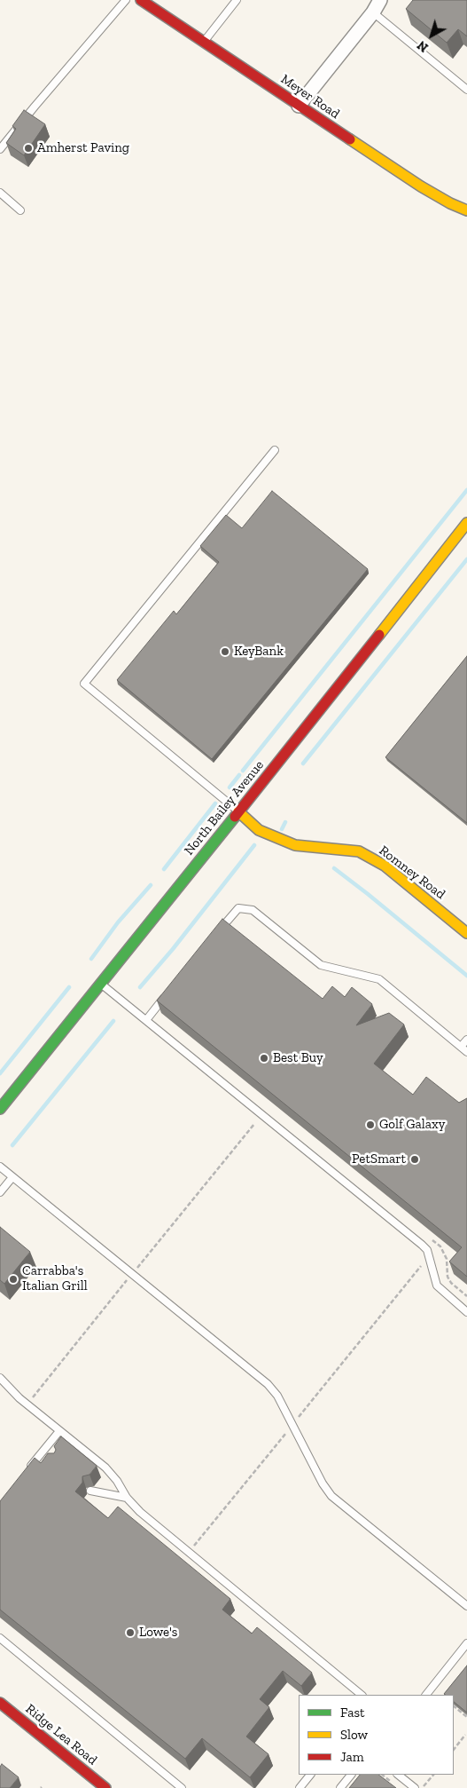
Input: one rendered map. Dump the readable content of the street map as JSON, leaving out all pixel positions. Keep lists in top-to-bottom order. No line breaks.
{"streets":{"street":["Meyer Road","North Bailey Avenue","Romney Road","Ridge Lea Road"]},"crossings":[["North Bailey Avenue","Romney Road"]],"places":["Amherst Paving","KeyBank","Best Buy","Golf Galaxy","PetSmart","Carrabba's Italian Grill","Lowe's"],"legend":["Fast","Slow","Jam"],"north":"bottom left"}
